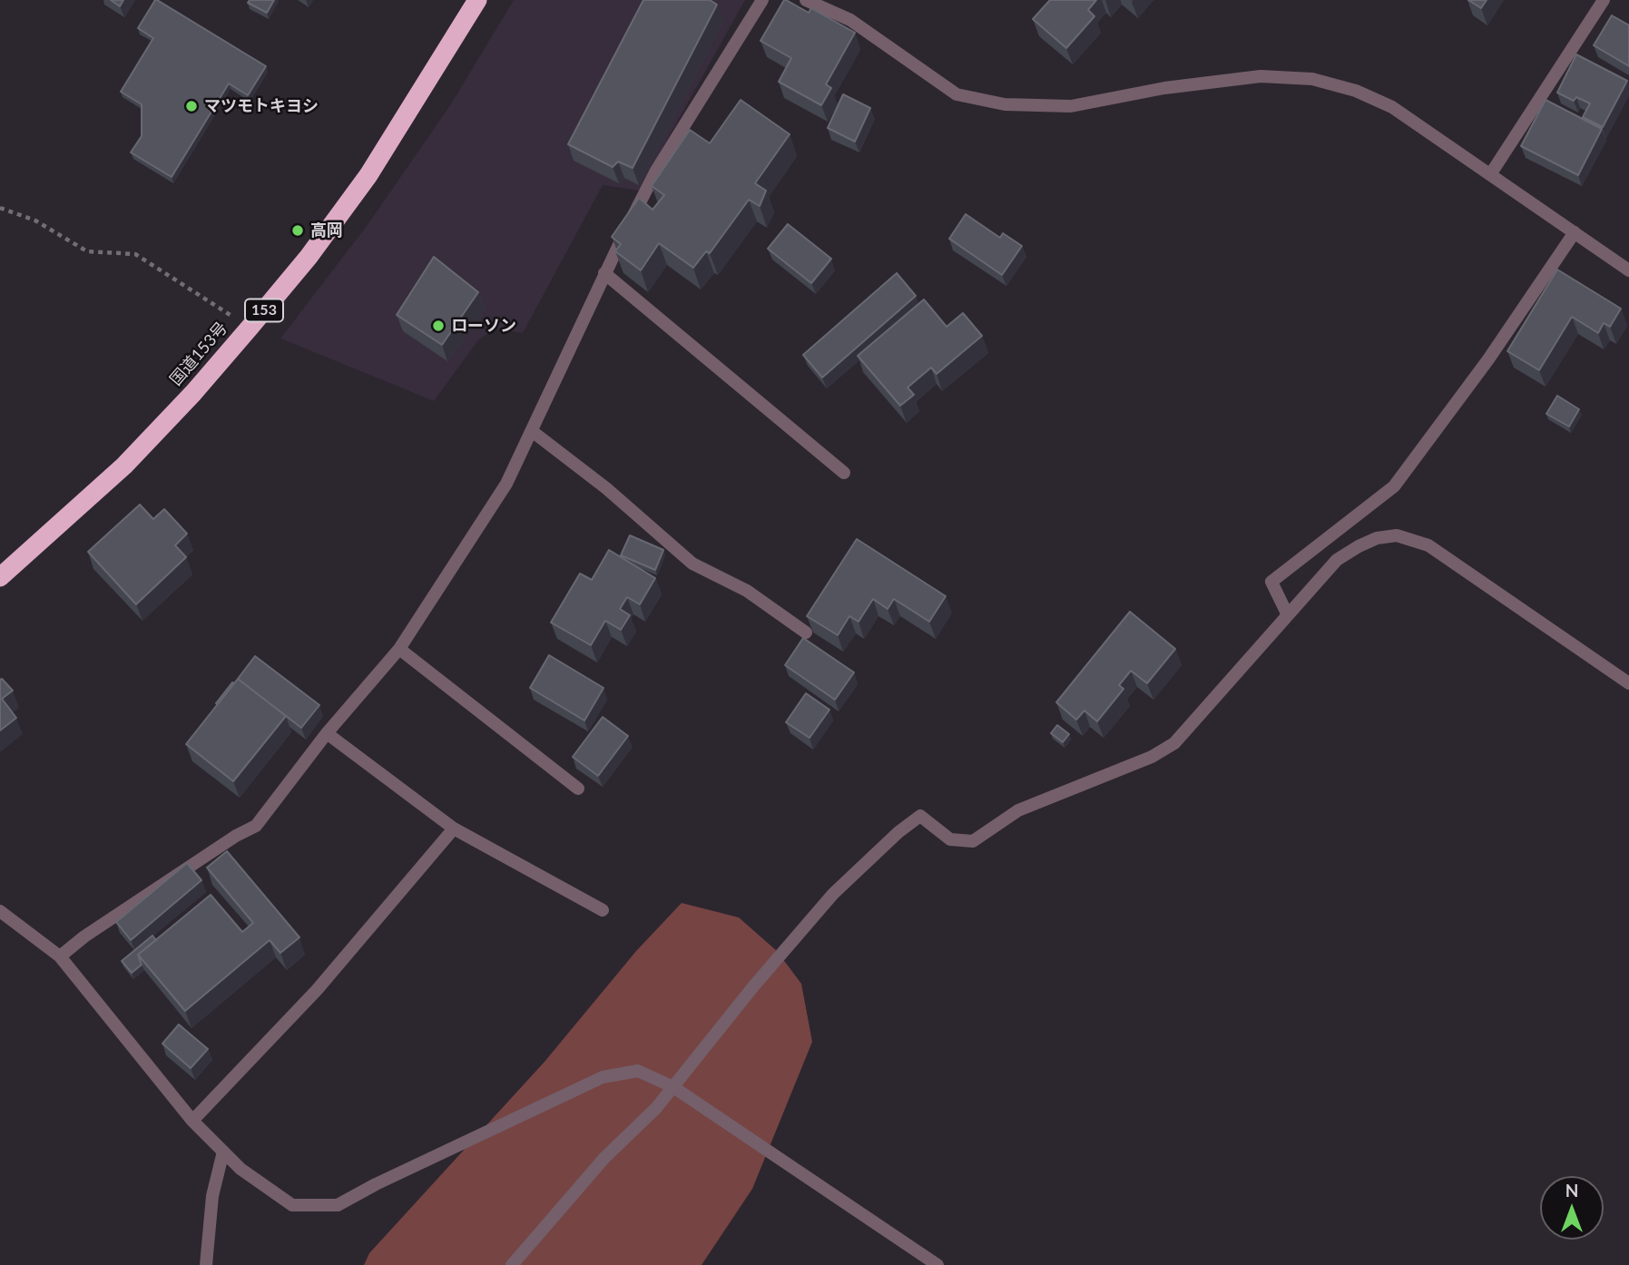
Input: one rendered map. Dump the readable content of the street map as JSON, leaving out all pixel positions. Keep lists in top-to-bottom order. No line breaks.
{"streets":{"highway":["153","国道153号"]},"places":["マツモトキヨシ","高岡","ローソン"],"north":"top"}
